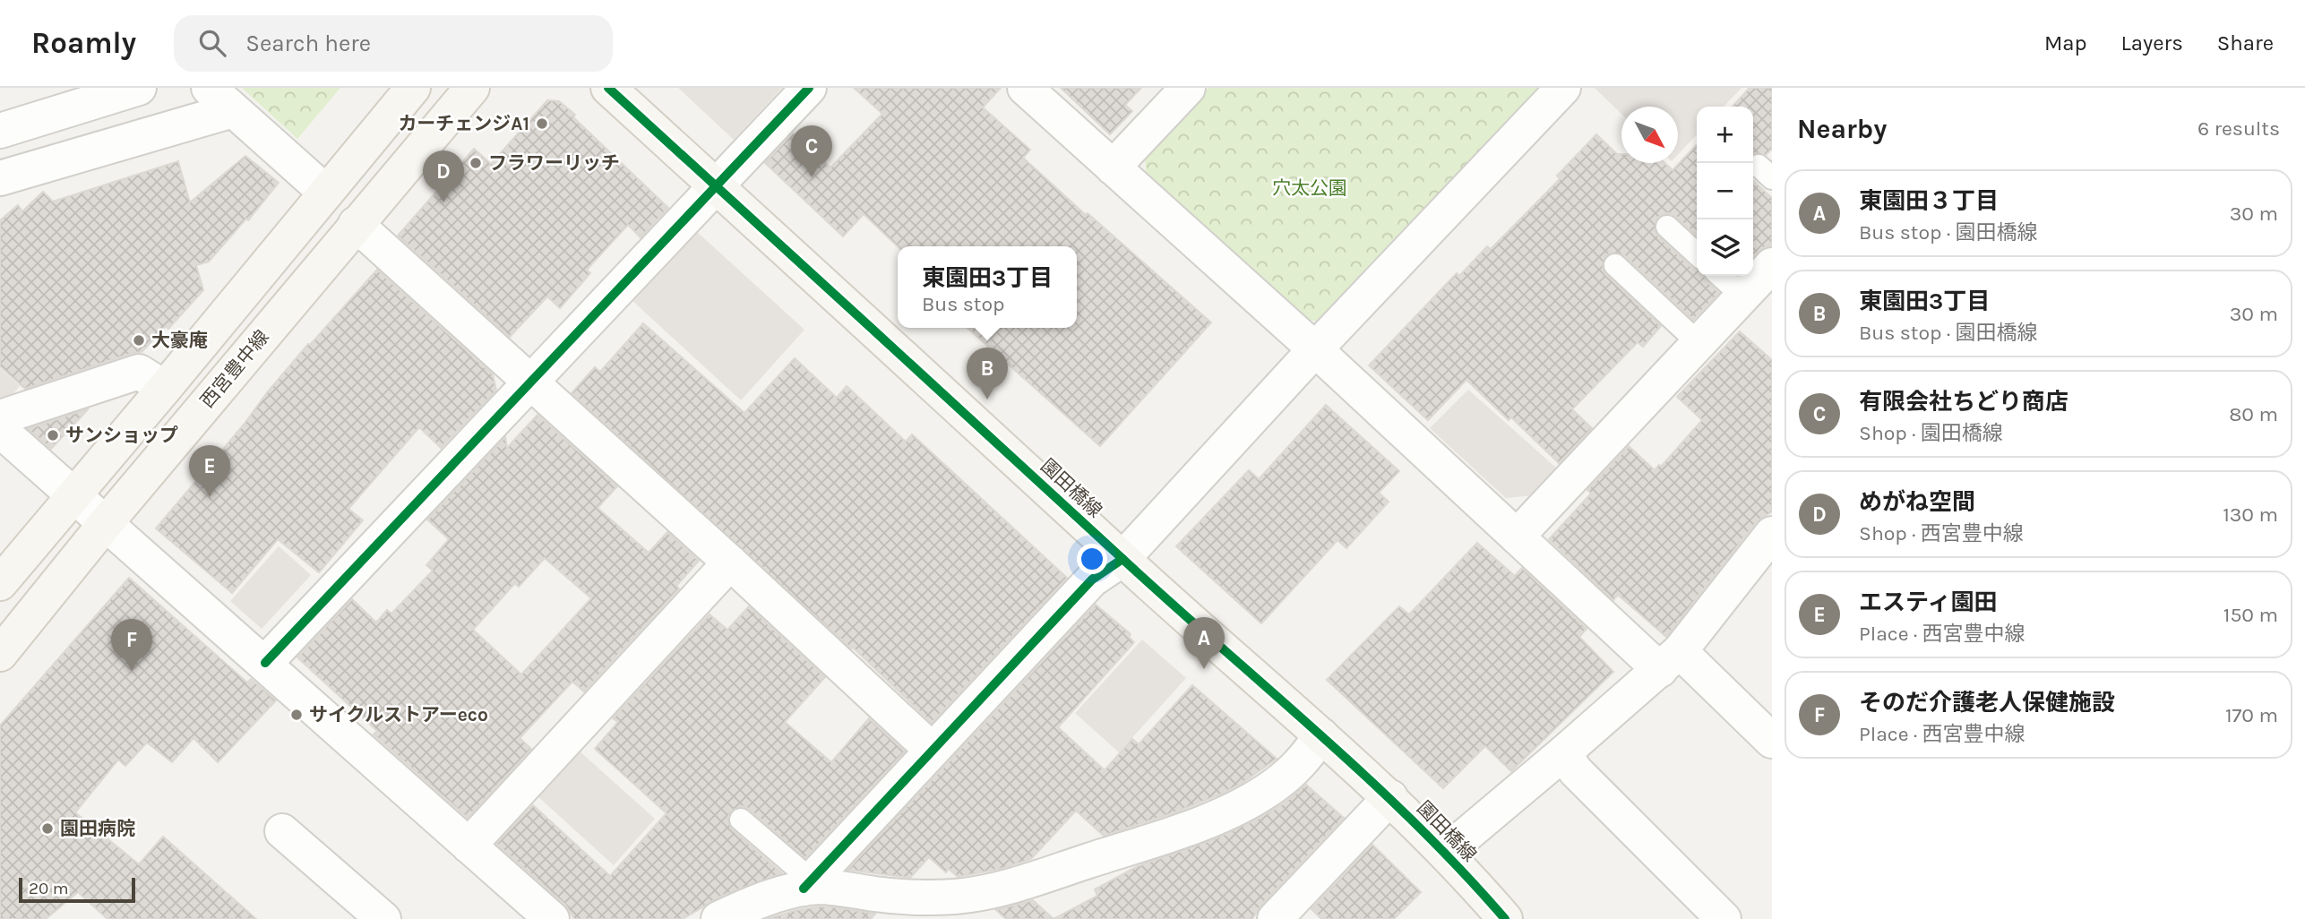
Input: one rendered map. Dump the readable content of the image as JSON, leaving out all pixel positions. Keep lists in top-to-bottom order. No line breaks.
{"streets":{"main road":["西宮豊中線","園田橋線"]},"parks":["穴太公園"],"places":["カーチェンジA1","フラワーリッチ","大豪庵","サンショップ","サイクルストアーeco","園田病院"],"scale_bar":"20 m","north":"bottom right","page":{"header":"Roamly","search":"Search here","nav":["Map","Layers","Share"],"heading":["Nearby","6 results"],"map_buttons":["+","−"],"pins":["C","D","B","E","A","F"],"list":[{"mark":"A","name":"東園田３丁目","note":"Bus stop · 園田橋線","value":"30 m"},{"mark":"B","name":"東園田3丁目","note":"Bus stop · 園田橋線","value":"30 m"},{"mark":"C","name":"有限会社ちどり商店","note":"Shop · 園田橋線","value":"80 m"},{"mark":"D","name":"めがね空間","note":"Shop · 西宮豊中線","value":"130 m"},{"mark":"E","name":"エスティ園田","note":"Place · 西宮豊中線","value":"150 m"},{"mark":"F","name":"そのだ介護老人保健施設","note":"Place · 西宮豊中線","value":"170 m"}],"popup":["東園田3丁目","Bus stop"],"scale":"20 m"}}
